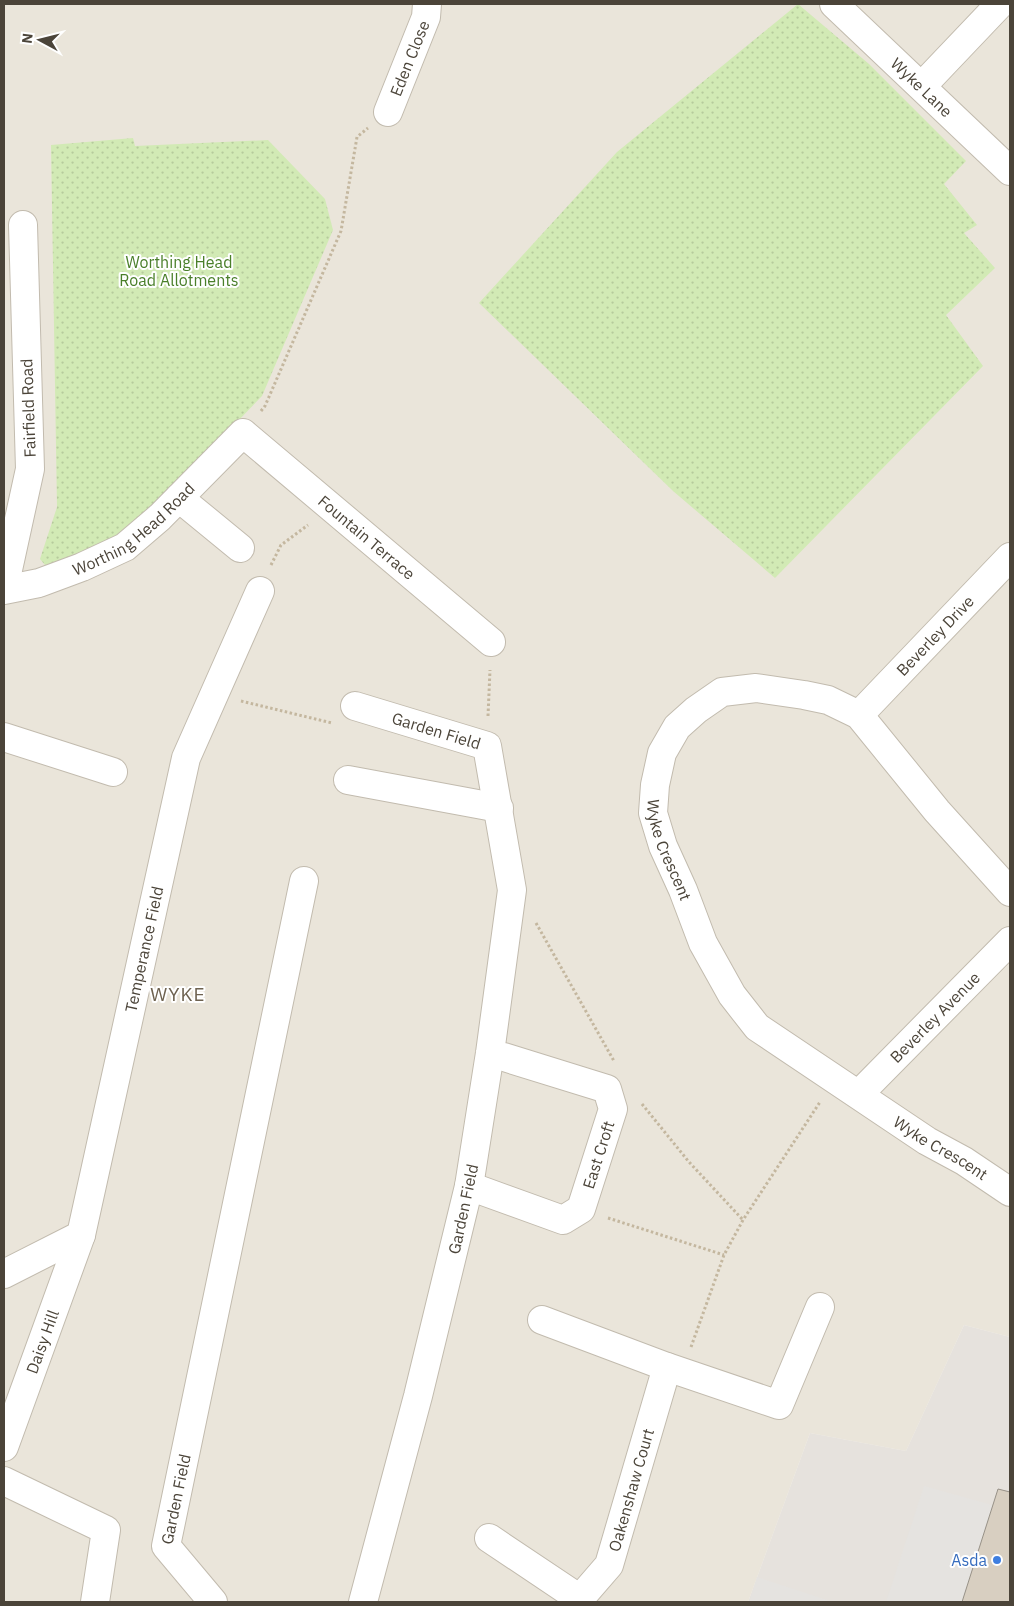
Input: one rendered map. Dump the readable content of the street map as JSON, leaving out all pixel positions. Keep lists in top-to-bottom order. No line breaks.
{"streets":{"street":["Eden Close","Wyke Lane","Fairfield Road","Worthing Head Road","Fountain Terrace","Beverley Drive","Garden Field","Wyke Crescent","Temperance Field","Beverley Avenue","East Croft","Daisy Hill","Oakenshaw Court"]},"crossings":[["Fairfield Road","Worthing Head Road"],["Worthing Head Road","Fountain Terrace"],["Beverley Drive","Wyke Crescent"],["Garden Field","East Croft"],["Wyke Crescent","Beverley Avenue"],["Temperance Field","Daisy Hill"]],"districts":["WYKE"],"parks":["Worthing Head Road Allotments"],"places":["Asda"],"north":"left"}
